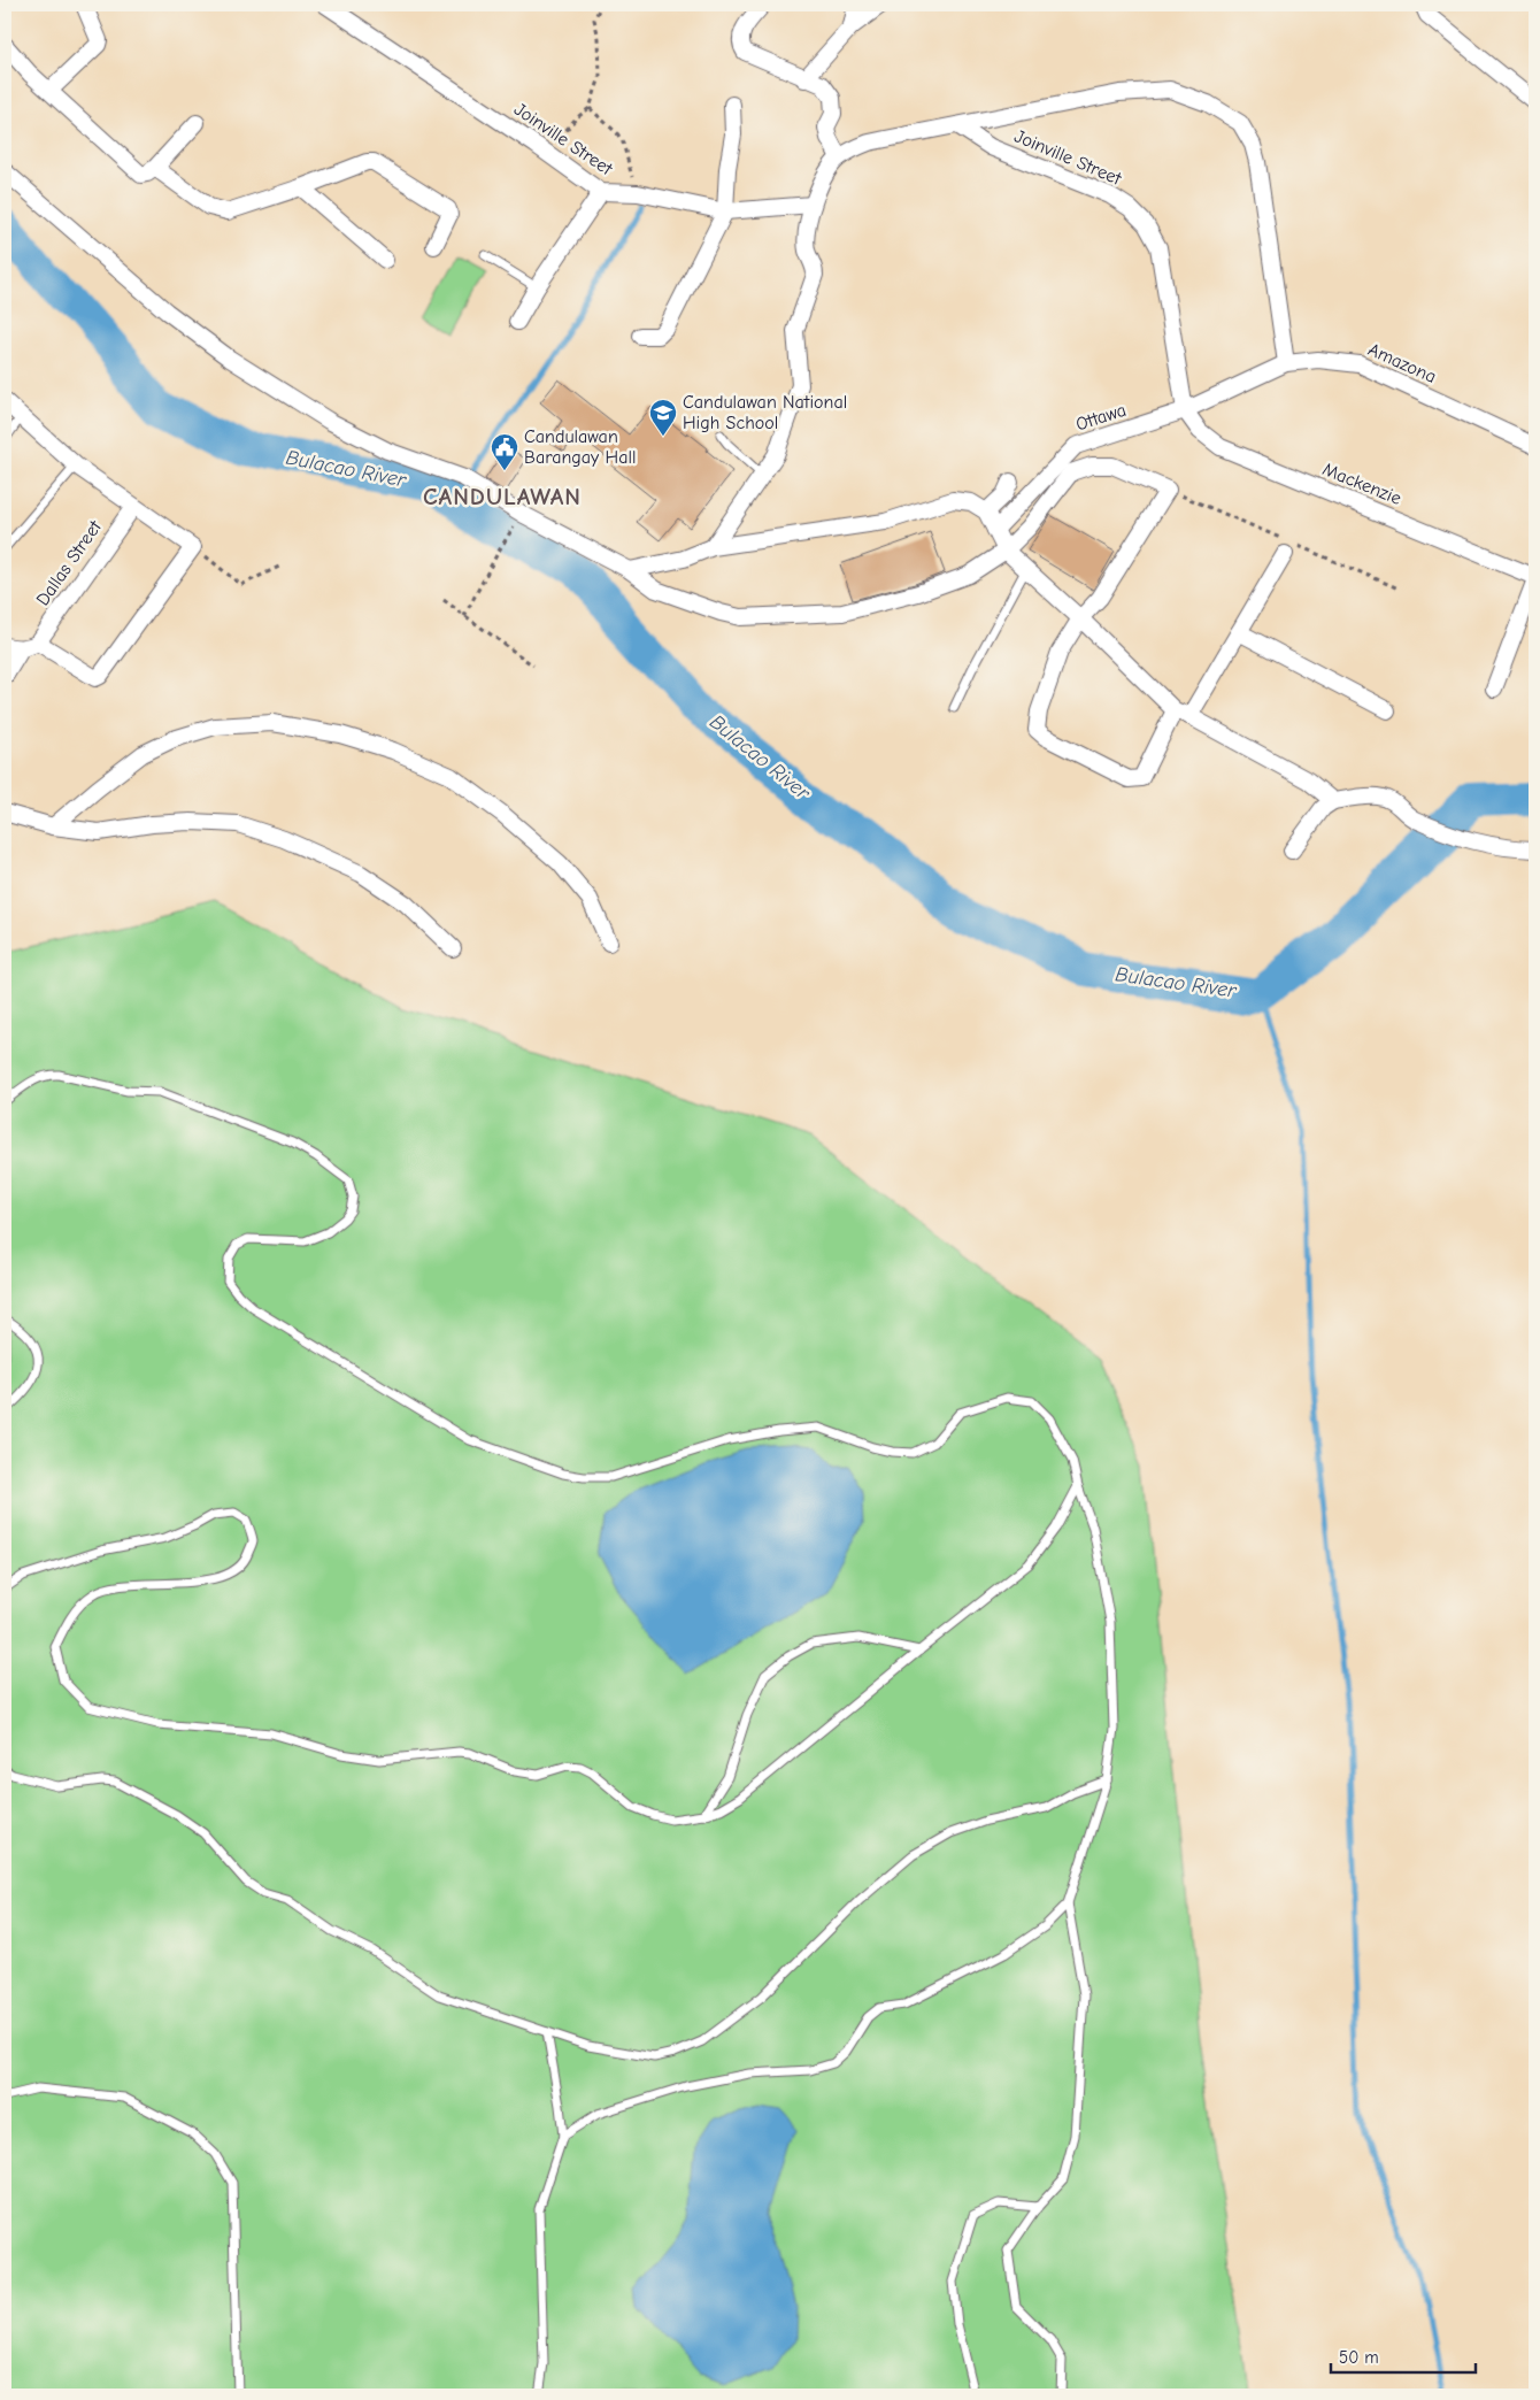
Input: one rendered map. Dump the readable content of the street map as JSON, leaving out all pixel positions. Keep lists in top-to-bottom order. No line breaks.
{"streets":{"street":["Joinville Street","Amazona","Ottawa","Mackenzie","Dallas Street"]},"crossings":[["Joinville Street","Amazona"],["Joinville Street","Ottawa"],["Joinville Street","Mackenzie"],["Amazona","Ottawa"],["Amazona","Mackenzie"],["Ottawa","Mackenzie"]],"districts":["CANDULAWAN"],"water":["Bulacao River"],"places":{"school or university":["Candulawan National High School"],"public building":["Candulawan Barangay Hall"]},"scale_bar":"50 m"}
